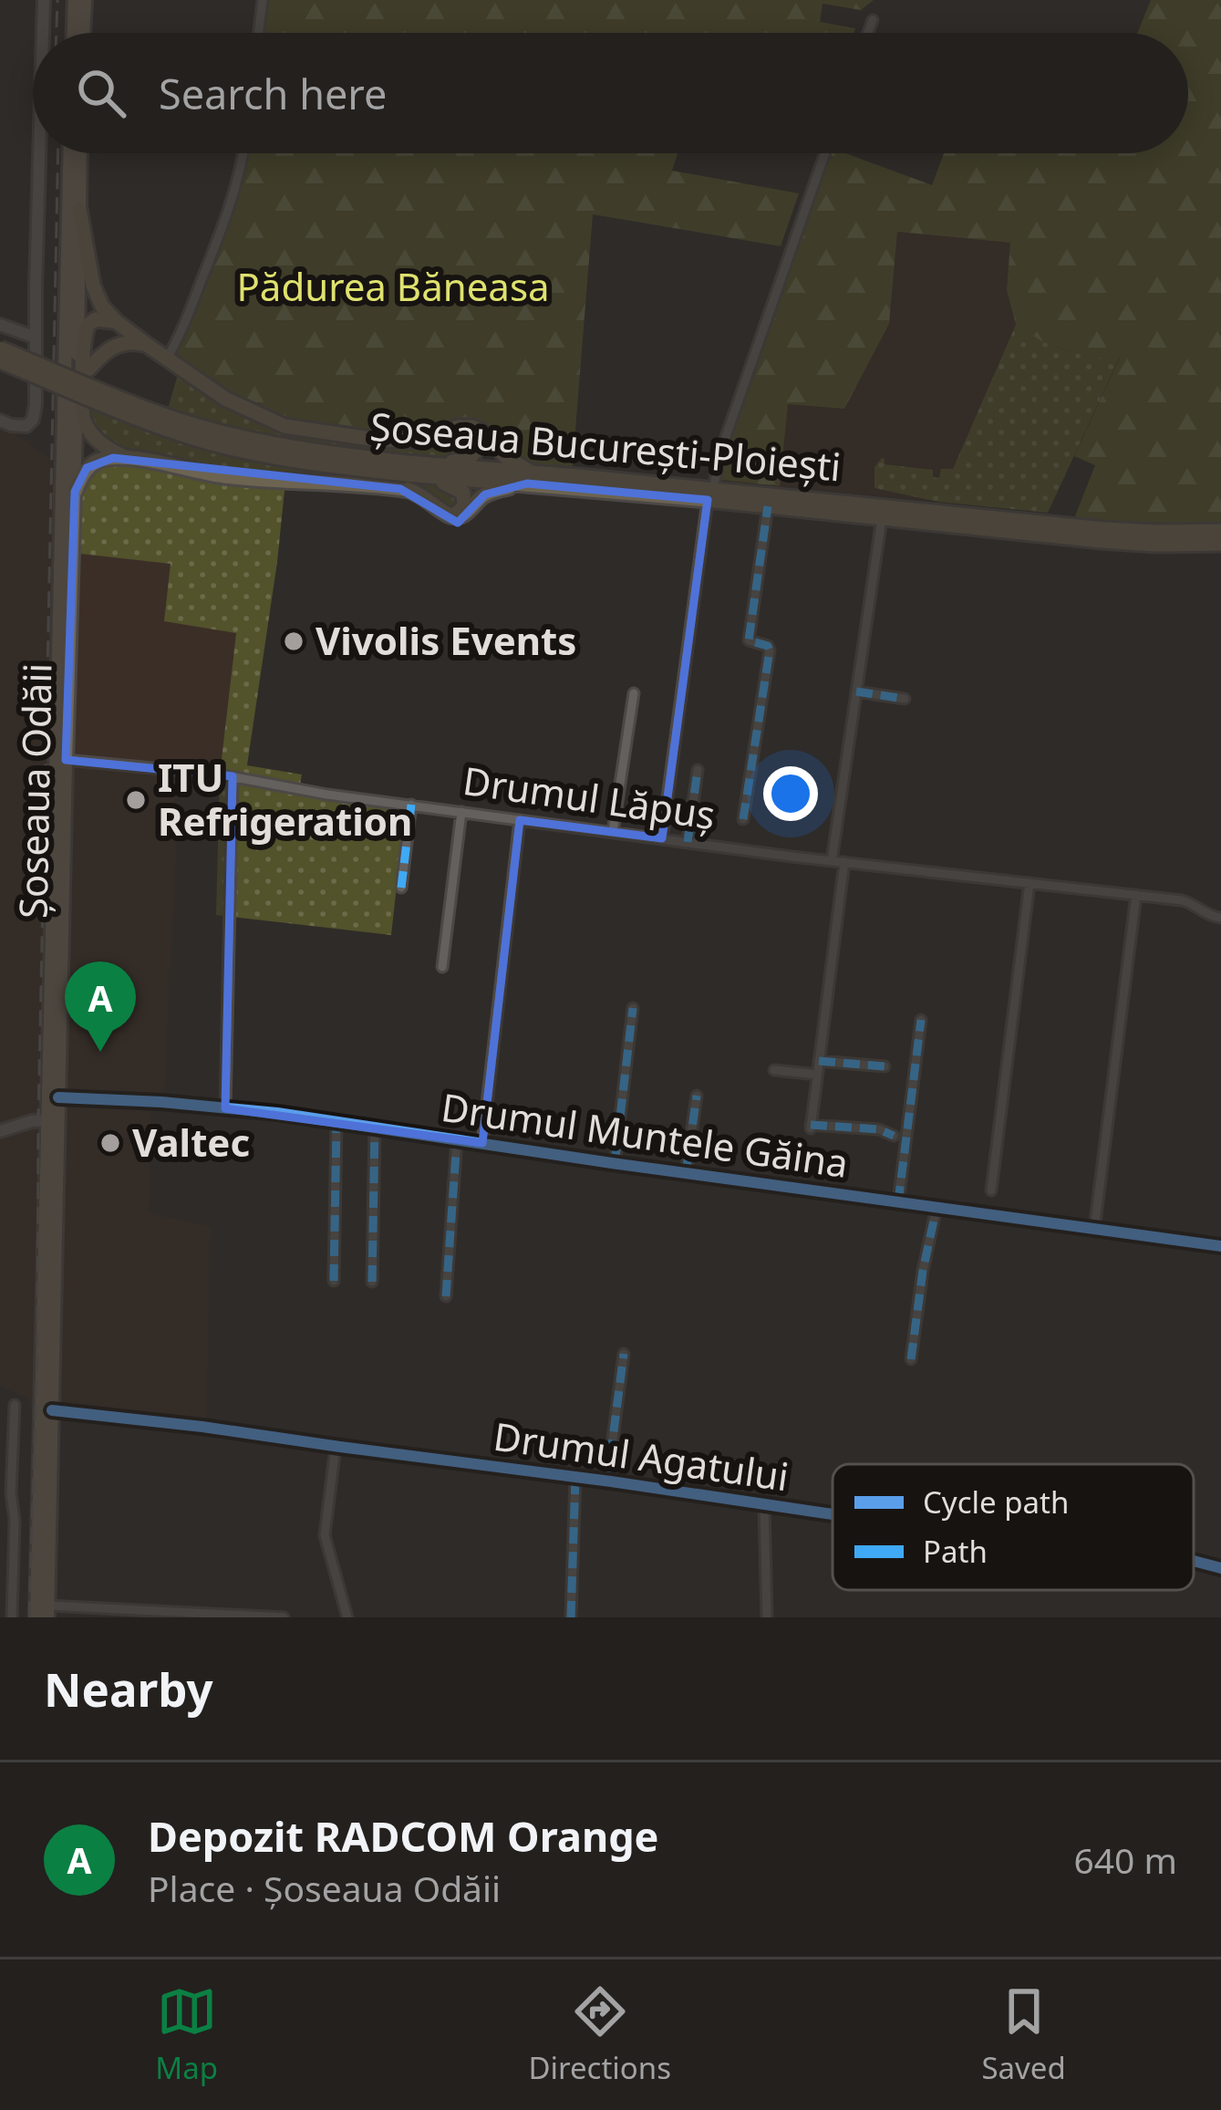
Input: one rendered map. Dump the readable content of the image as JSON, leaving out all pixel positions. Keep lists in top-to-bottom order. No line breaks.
{"streets":{"highway":["Șoseaua București-Ploiești"],"main road":["Șoseaua Odăii"],"street":["Drumul Lăpuș","Drumul Muntele Găina","Drumul Agatului"]},"crossings":[["Șoseaua București-Ploiești","Drumul Lăpuș"],["Șoseaua Odăii","Drumul Lăpuș"],["Șoseaua Odăii","Drumul Muntele Găina"],["Șoseaua Odăii","Drumul Agatului"]],"parks":["Pădurea Băneasa"],"places":["Vivolis Events","ITU Refrigeration","Valtec"],"legend":["Cycle path","Path"],"page":{"search":"Search here","pins":"A","heading":"Nearby","list":[{"mark":"A","name":"Depozit RADCOM Orange","note":"Place · Șoseaua Odăii","value":"640 m"}],"nav":["Map","Directions","Saved"]}}
